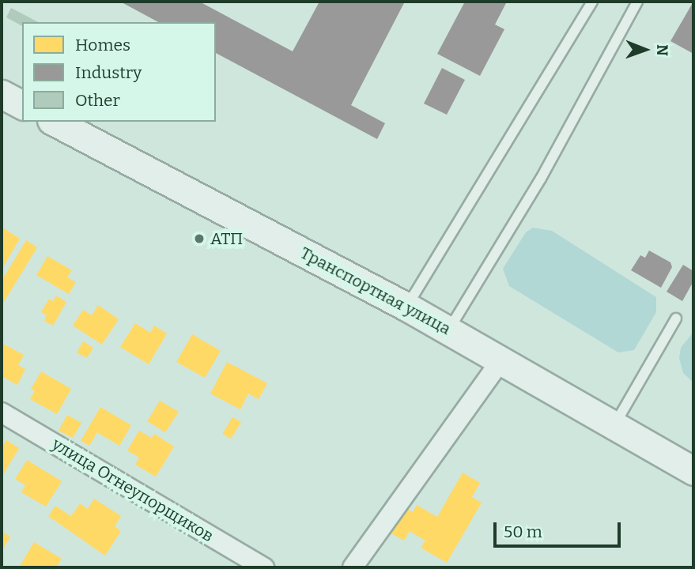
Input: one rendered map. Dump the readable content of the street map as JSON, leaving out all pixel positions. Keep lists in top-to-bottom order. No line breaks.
{"streets":{"main road":["Транспортная улица"],"street":["улица Огнеупорщиков"]},"places":["АТП"],"legend":["Homes","Industry","Other"],"scale_bar":"50 m","north":"right"}
